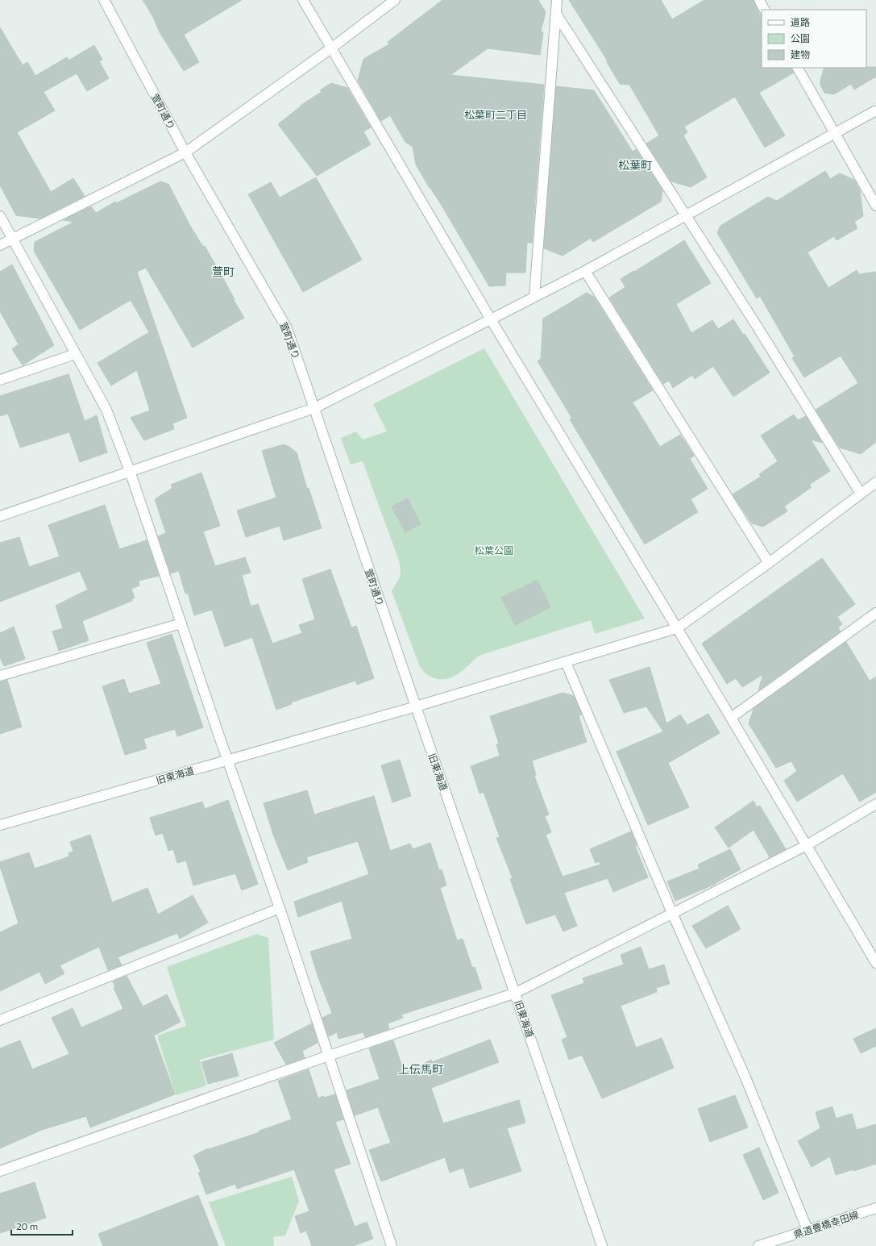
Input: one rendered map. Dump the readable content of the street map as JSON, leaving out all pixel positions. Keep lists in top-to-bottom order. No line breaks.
{"streets":{"street":["萱町通り","旧東海道","県道豊橋幸田線"]},"crossings":[["萱町通り","旧東海道"]],"districts":["松葉町二丁目","松葉町","萱町","上伝馬町"],"parks":["松葉公園"],"legend":["道路","公園","建物"],"scale_bar":"20 m"}
